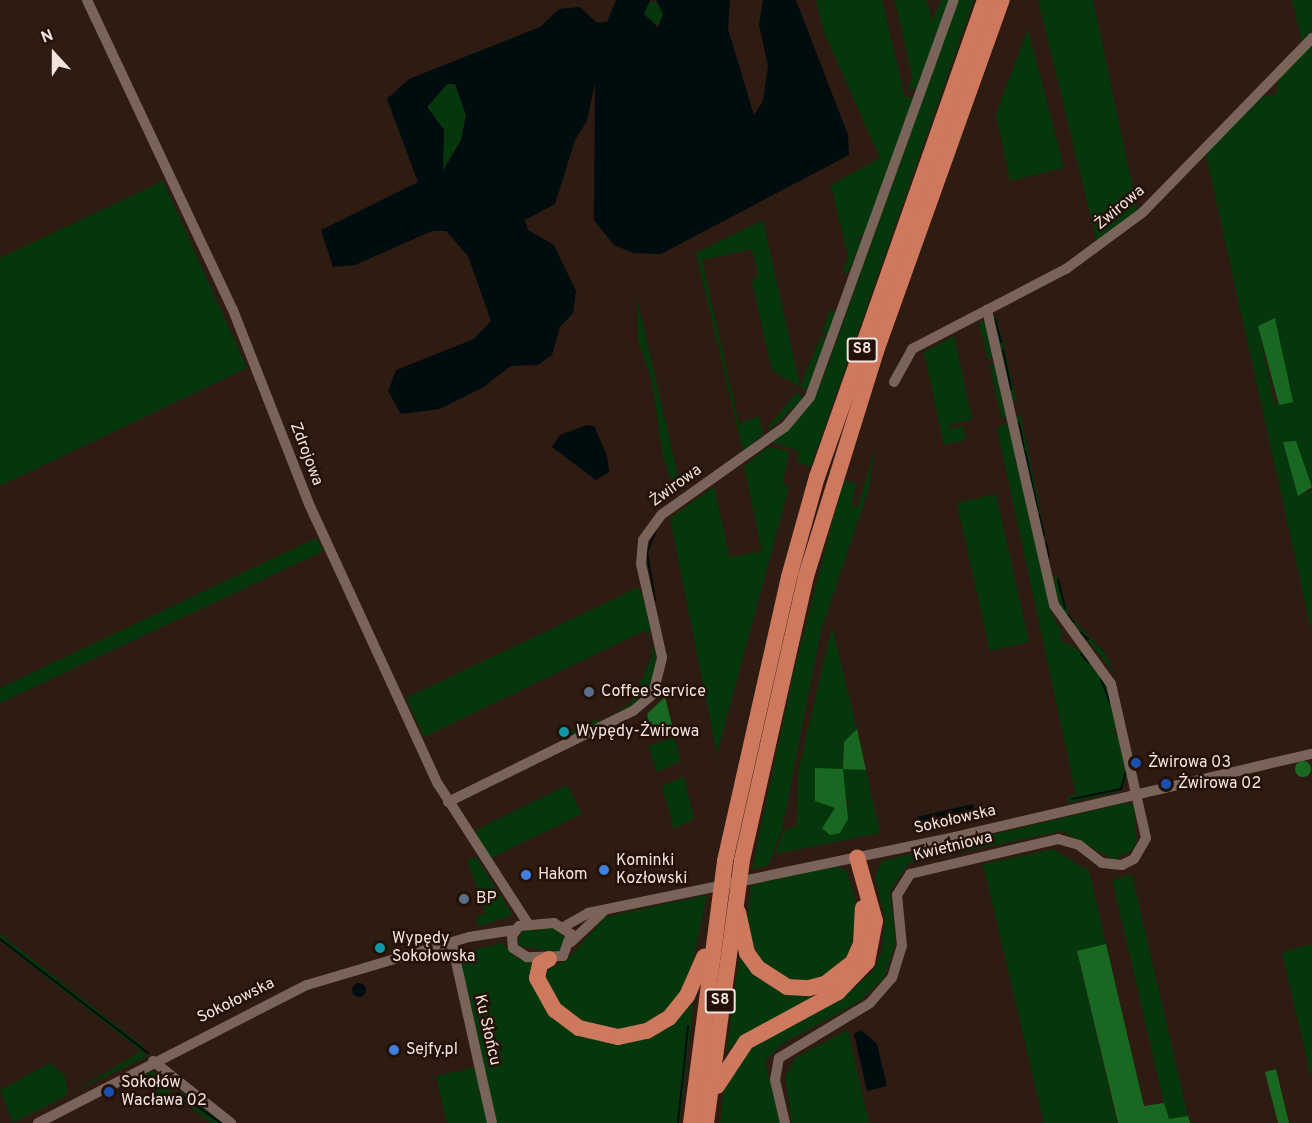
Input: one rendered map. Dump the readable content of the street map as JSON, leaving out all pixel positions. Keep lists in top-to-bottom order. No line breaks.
{"streets":{"highway":["S8"],"street":["Żwirowa","Zdrojowa","Sokołowska","Kwietniowa","Ku Słońcu"]},"crossings":[["Żwirowa","Zdrojowa"],["Żwirowa","Kwietniowa"],["Zdrojowa","Sokołowska"],["Sokołowska","Kwietniowa"],["Sokołowska","Ku Słońcu"]],"places":["Coffee Service","Wypędy-Żwirowa","Żwirowa 03","Żwirowa 02","Kominki Kozłowski","Hakom","BP","Wypędy Sokołowska","Sejfy.pl","Sokołów Wacława 02"],"north":"top"}
